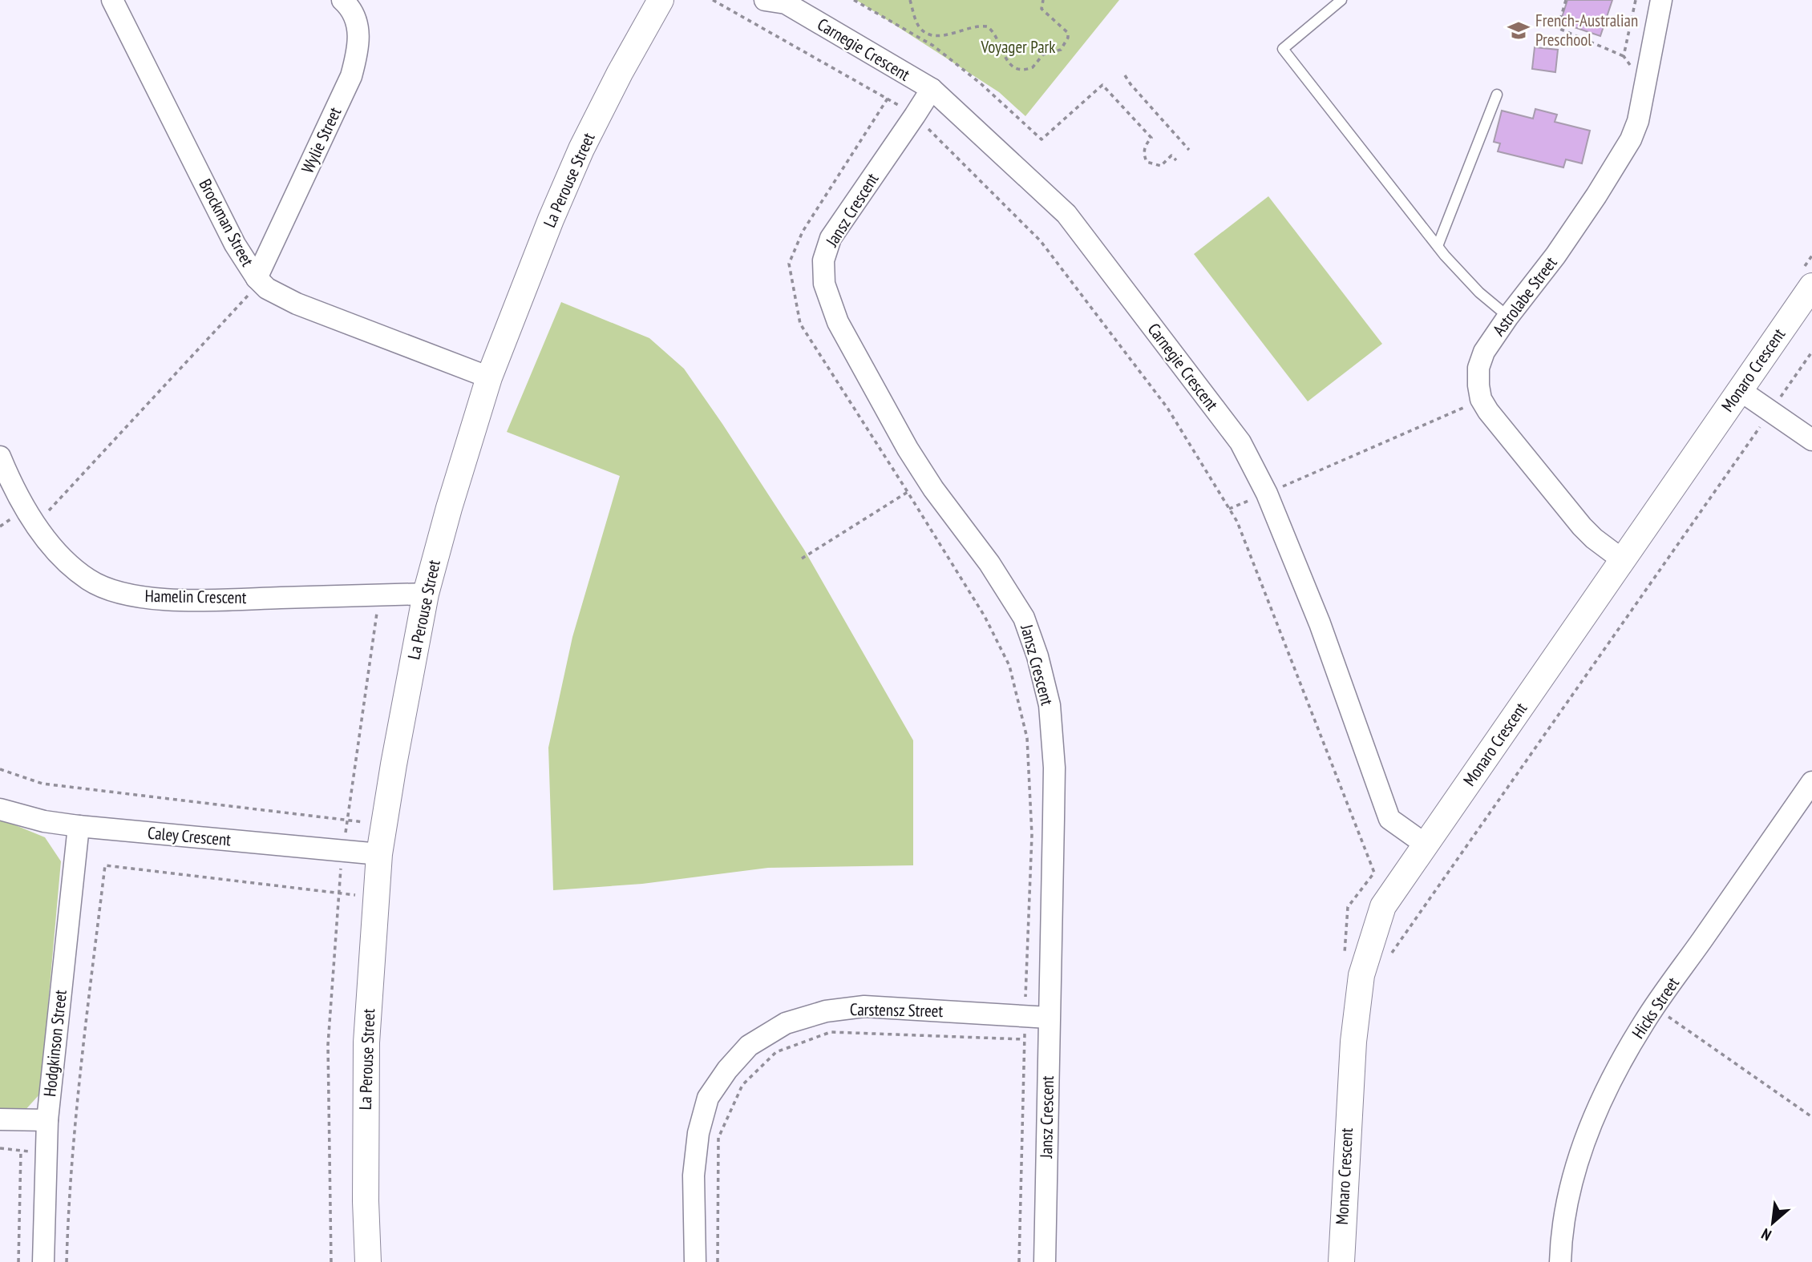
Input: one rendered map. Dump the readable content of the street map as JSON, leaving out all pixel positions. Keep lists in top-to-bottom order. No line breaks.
{"streets":{"street":["Carnegie Crescent","Wylie Street","La Perouse Street","Jansz Crescent","Brockman Street","Astrolabe Street","Monaro Crescent","Hamelin Crescent","Caley Crescent","Hicks Street","Carstensz Street","Hodgkinson Street"]},"crossings":[["Carnegie Crescent","Jansz Crescent"],["Carnegie Crescent","Monaro Crescent"],["Wylie Street","Brockman Street"],["La Perouse Street","Brockman Street"],["La Perouse Street","Hamelin Crescent"],["La Perouse Street","Caley Crescent"],["Jansz Crescent","Carstensz Street"],["Astrolabe Street","Monaro Crescent"],["Caley Crescent","Hodgkinson Street"]],"parks":["Voyager Park"],"places":{"school or university":["French-Australian Preschool"]},"north":"bottom left"}
